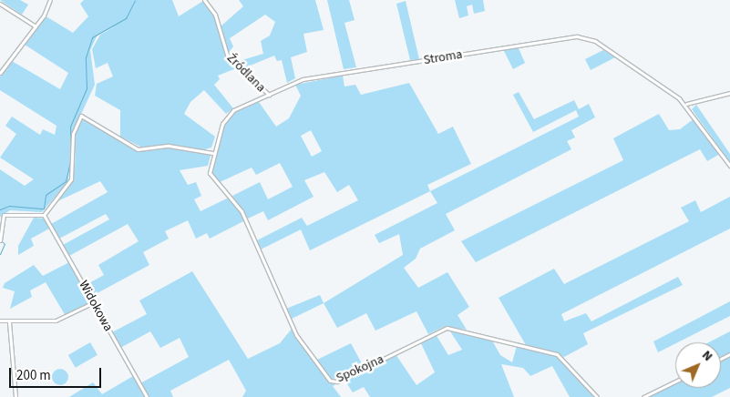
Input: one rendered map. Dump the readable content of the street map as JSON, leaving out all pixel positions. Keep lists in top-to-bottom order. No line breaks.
{"streets":{"street":["Stroma","Źródlana","Widokowa","Spokojna"]},"crossings":[["Stroma","Źródlana"],["Stroma","Spokojna"]],"scale_bar":"200 m","north":"top right"}
